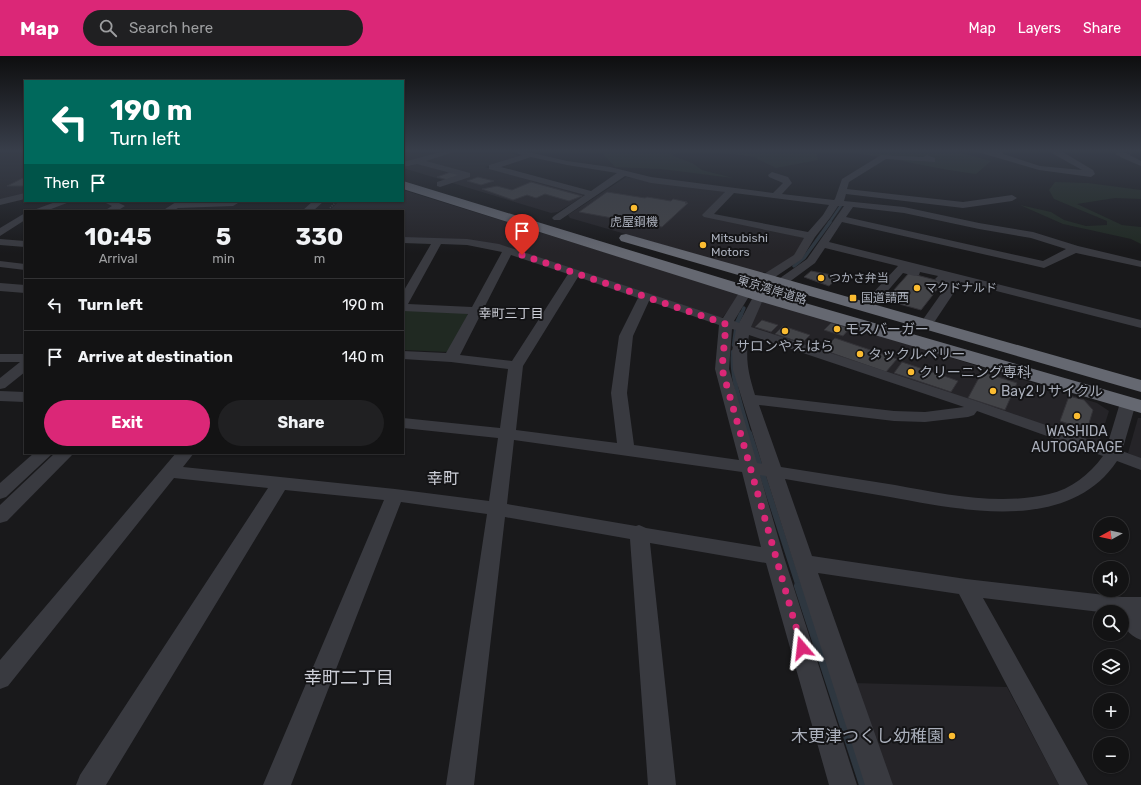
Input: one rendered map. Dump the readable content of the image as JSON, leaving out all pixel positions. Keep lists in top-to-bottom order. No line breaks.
{"streets":{"highway":["東京湾岸道路"]},"districts":["幸町三丁目","幸町","幸町二丁目"],"places":{"other":["虎屋鋼機","Mitsubishi Motors","つかさ弁当","マクドナルド","モスバーガー","サロンやえはら","タックルベリー","クリーニング専科","Bay2リサイクル","WASHIDA AUTOGARAGE","木更津つくし幼稚園"],"transit":["国道請西"]},"north":"left","page":{"header":"Map","search":"Search here","nav":["Map","Layers","Share"],"turn":["190 m","Turn left"],"then":"Then","eta":["10:45","Arrival","5","min","330","m"],"list":[{"name":"Turn left","value":"190 m"},{"name":"Arrive at destination","value":"140 m"}],"buttons":["Exit","Share"],"map_buttons":["+","−"]}}
